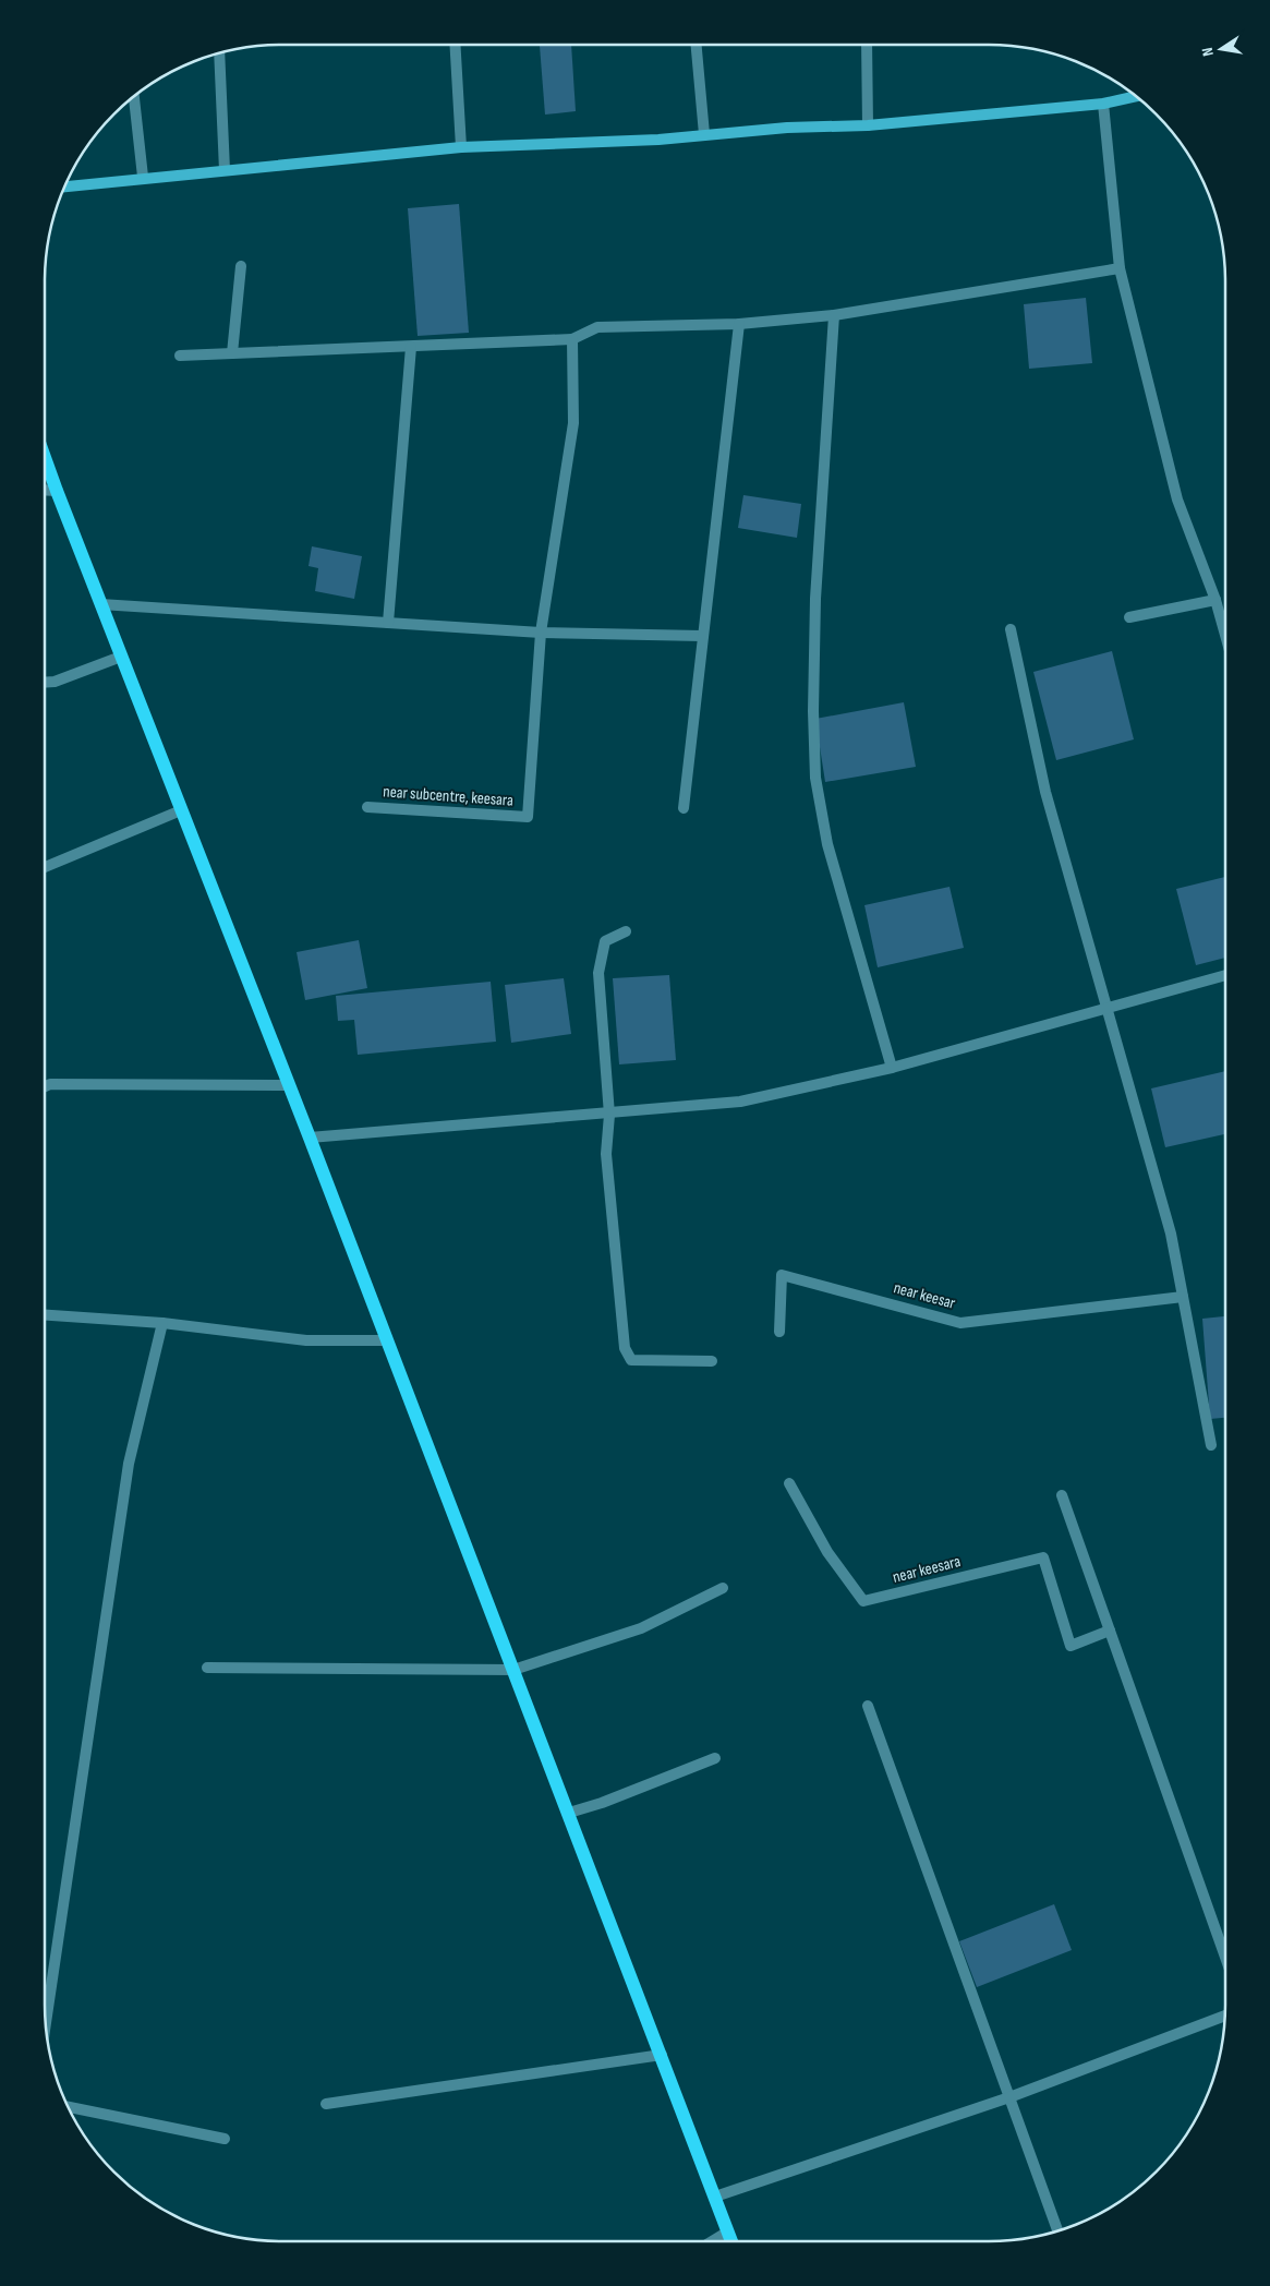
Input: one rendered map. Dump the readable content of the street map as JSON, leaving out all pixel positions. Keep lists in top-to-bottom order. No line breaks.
{"streets":{"street":["near subcentre, keesara","near keesar","near keesara"]},"north":"left"}
